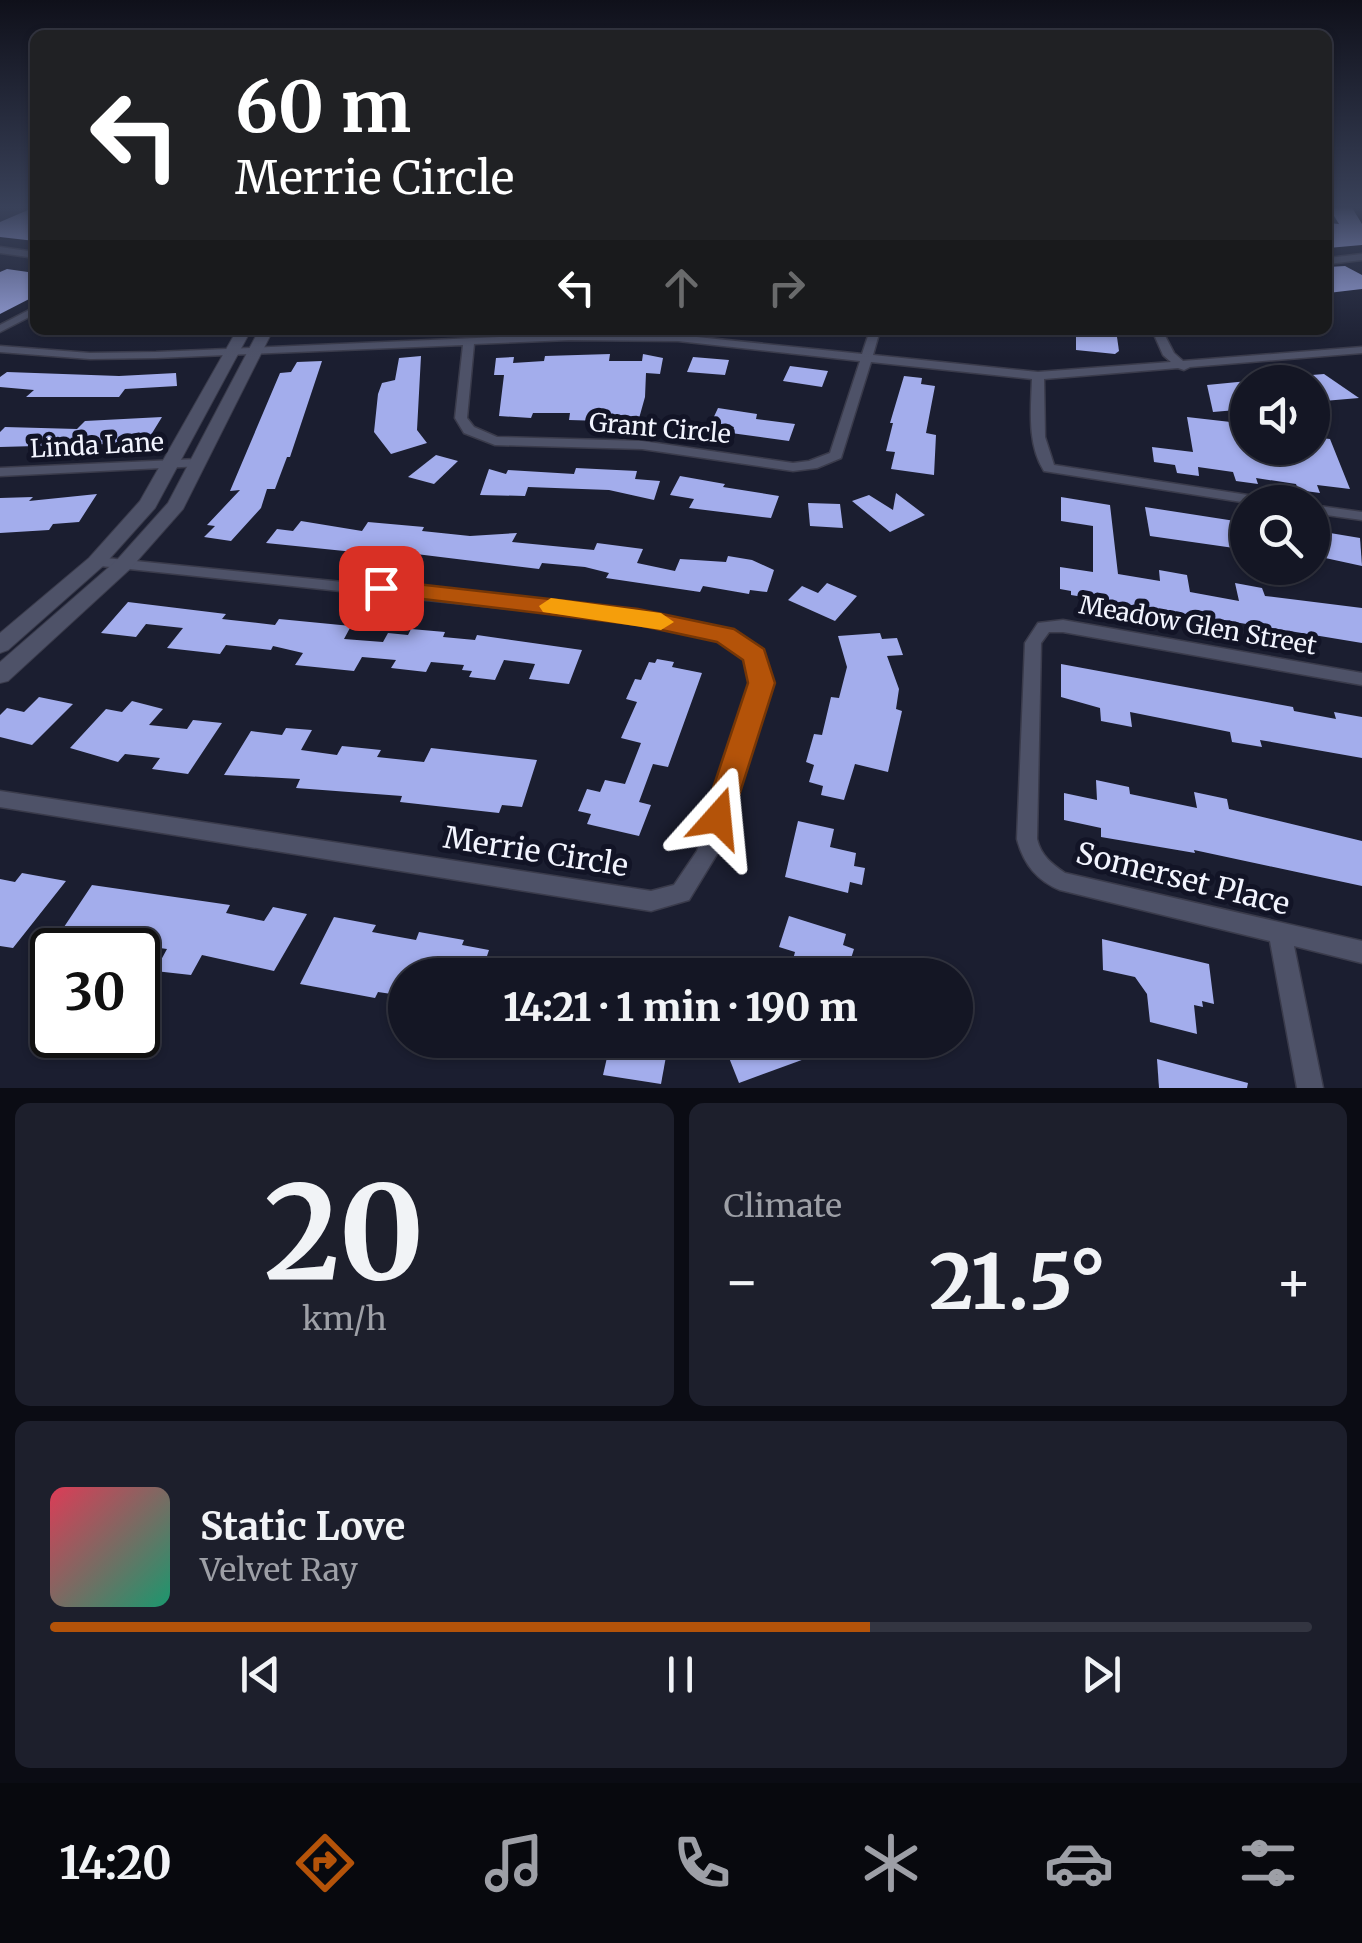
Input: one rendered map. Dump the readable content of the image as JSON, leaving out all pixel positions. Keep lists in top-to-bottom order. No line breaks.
{"streets":{"street":["Grant Circle","Linda Lane","Meadow Glen Street","Merrie Circle","Somerset Place"]},"crossings":[["Meadow Glen Street","Somerset Place"]],"page":{"turn":["60 m","Merrie Circle"],"limit":"30","trip":"14:21 · 1 min · 190 m","tile":[["20","km/h"],"Climate"],"heat":["−","21.5°","+"],"song":["Static Love","Velvet Ray"],"tabs":"14:20"}}
